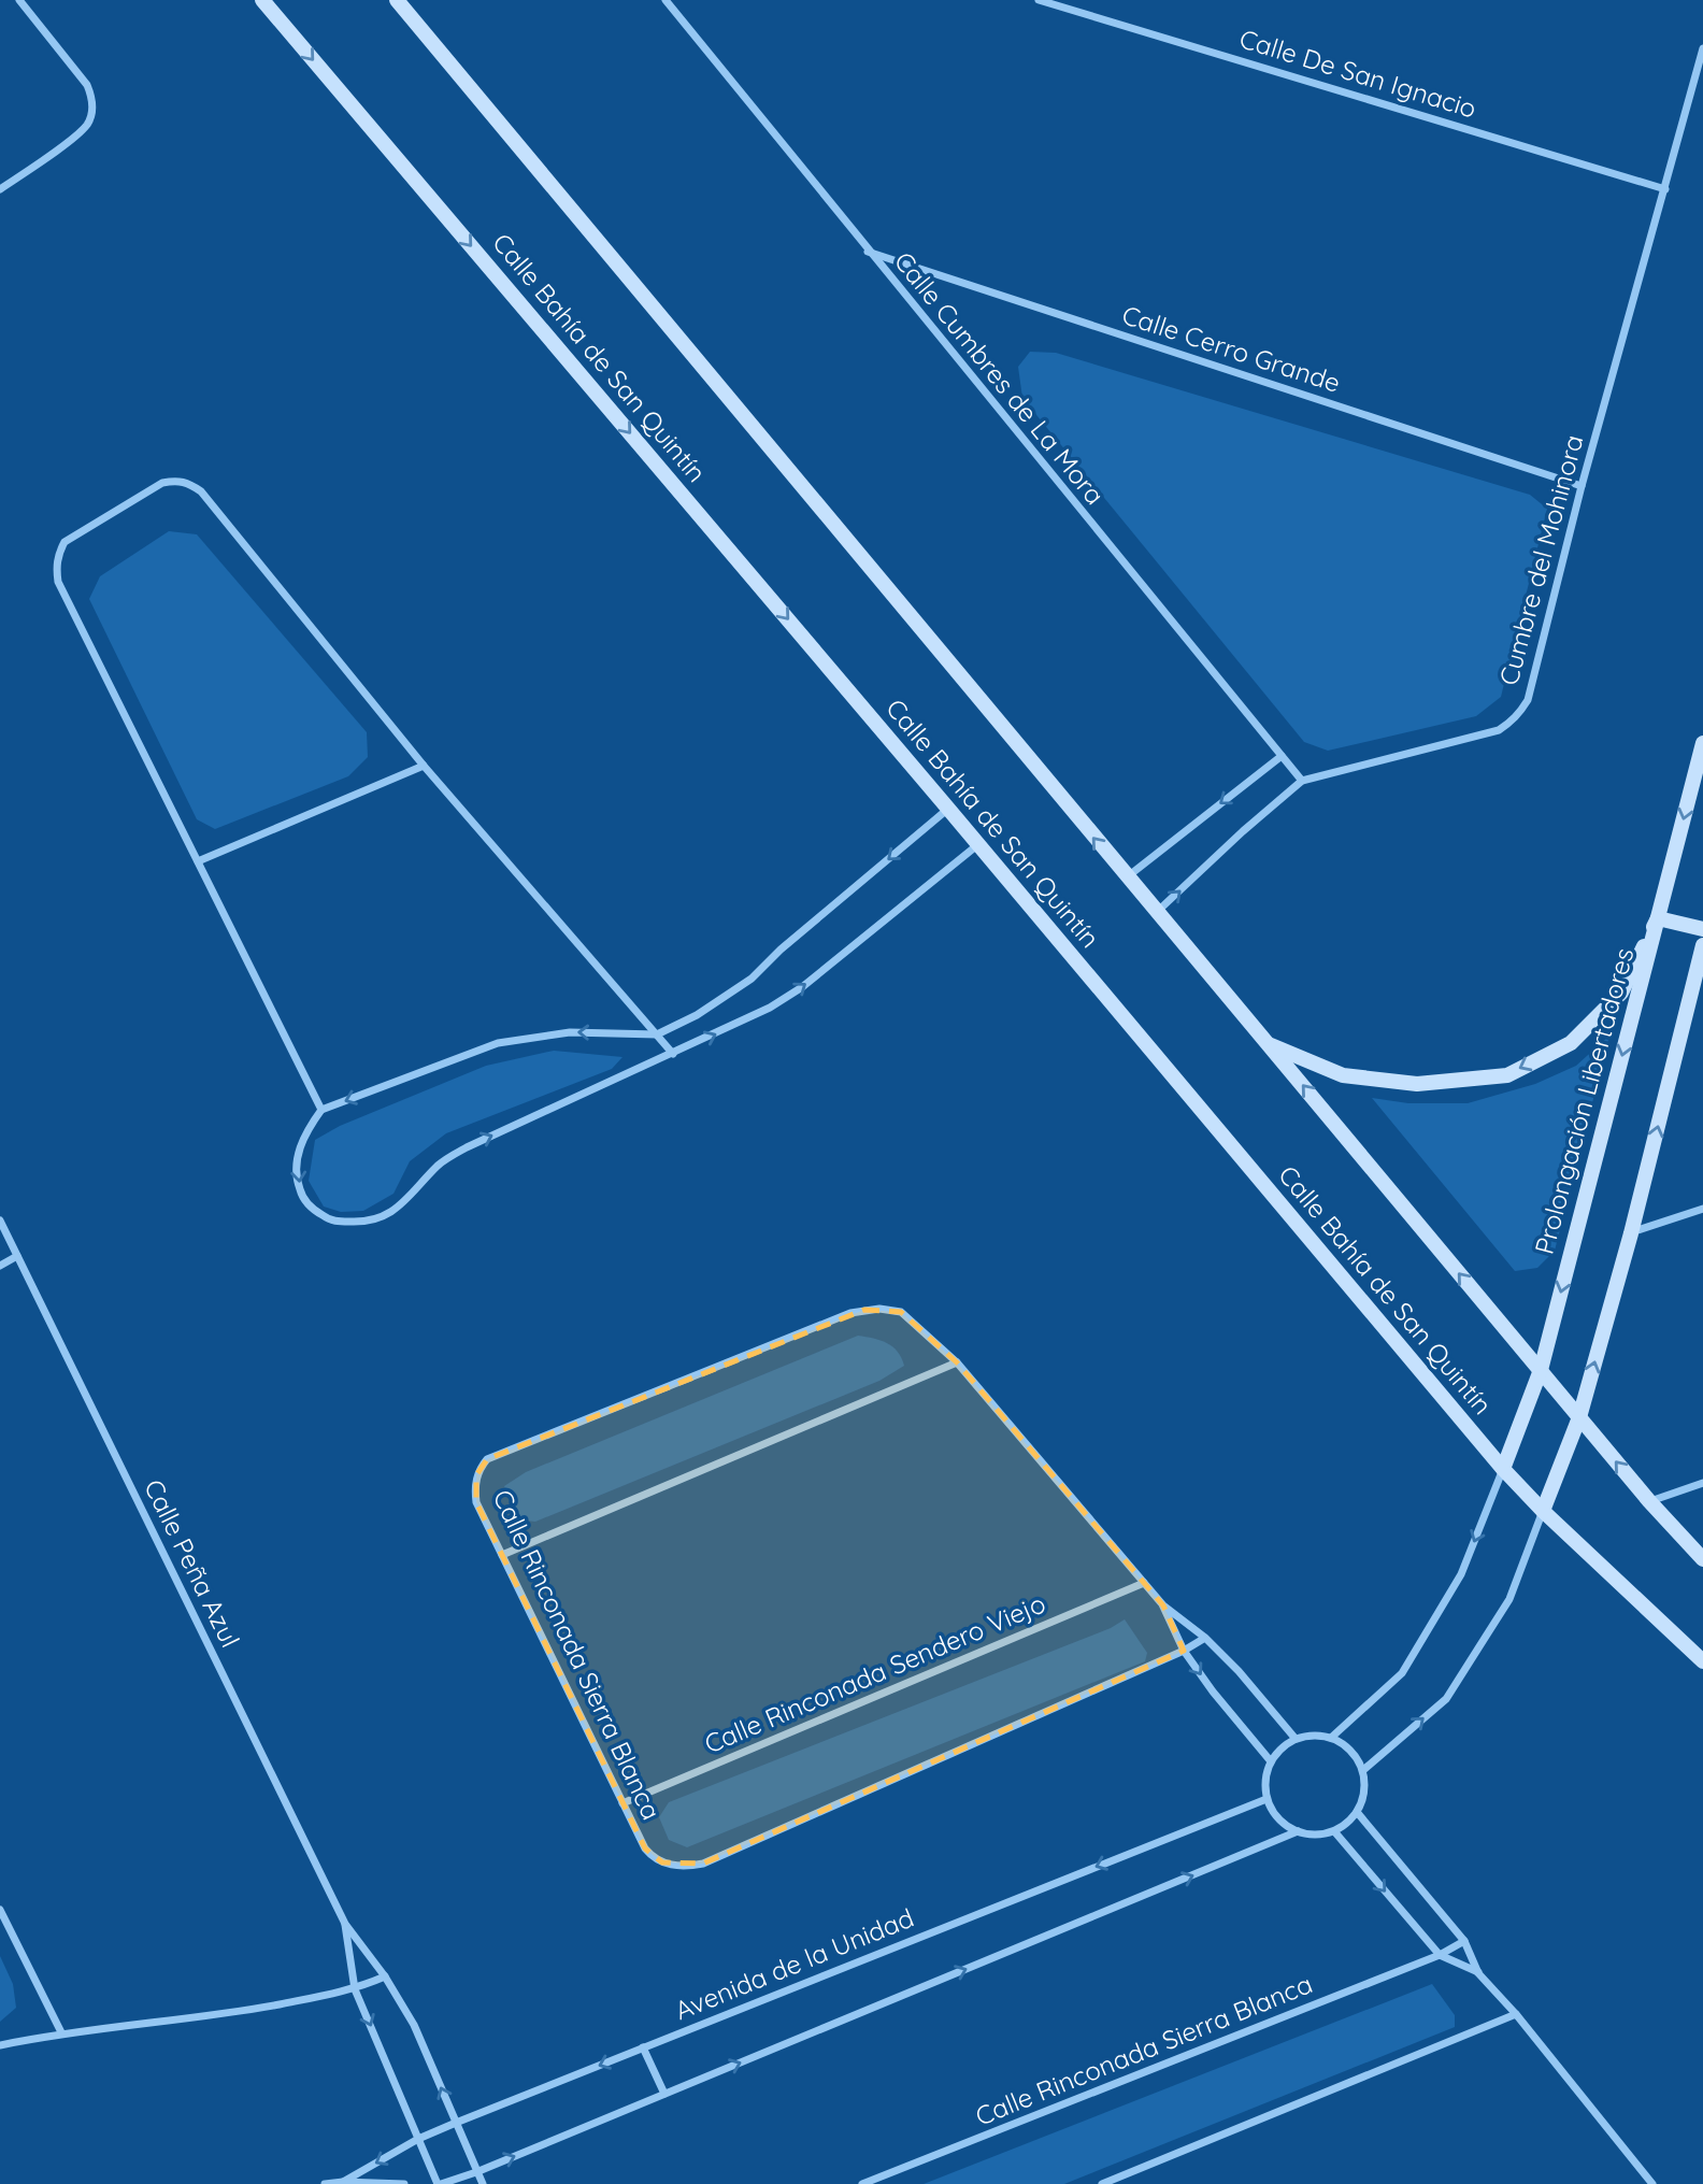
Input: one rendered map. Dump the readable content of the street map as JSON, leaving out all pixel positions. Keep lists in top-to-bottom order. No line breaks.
{"streets":{"street":["Calle De San Ignacio","Calle Cerro Grande","Calle Bahía de San Quintín","Calle Cumbres de La Mora","Cumbre del Mohinora","Prolongación Libertadores","Calle Peña Azul","Calle Rinconada Sierra Blanca","Calle Rinconada Sendero Viejo","Avenida de la Unidad"]},"crossings":[["Calle De San Ignacio","Cumbre del Mohinora"],["Calle Cerro Grande","Calle Cumbres de La Mora"],["Calle Cerro Grande","Cumbre del Mohinora"],["Calle Bahía de San Quintín","Prolongación Libertadores"],["Calle Cumbres de La Mora","Cumbre del Mohinora"],["Calle Rinconada Sierra Blanca","Calle Rinconada Sendero Viejo"],["Calle Rinconada Sierra Blanca","Avenida de la Unidad"]]}
